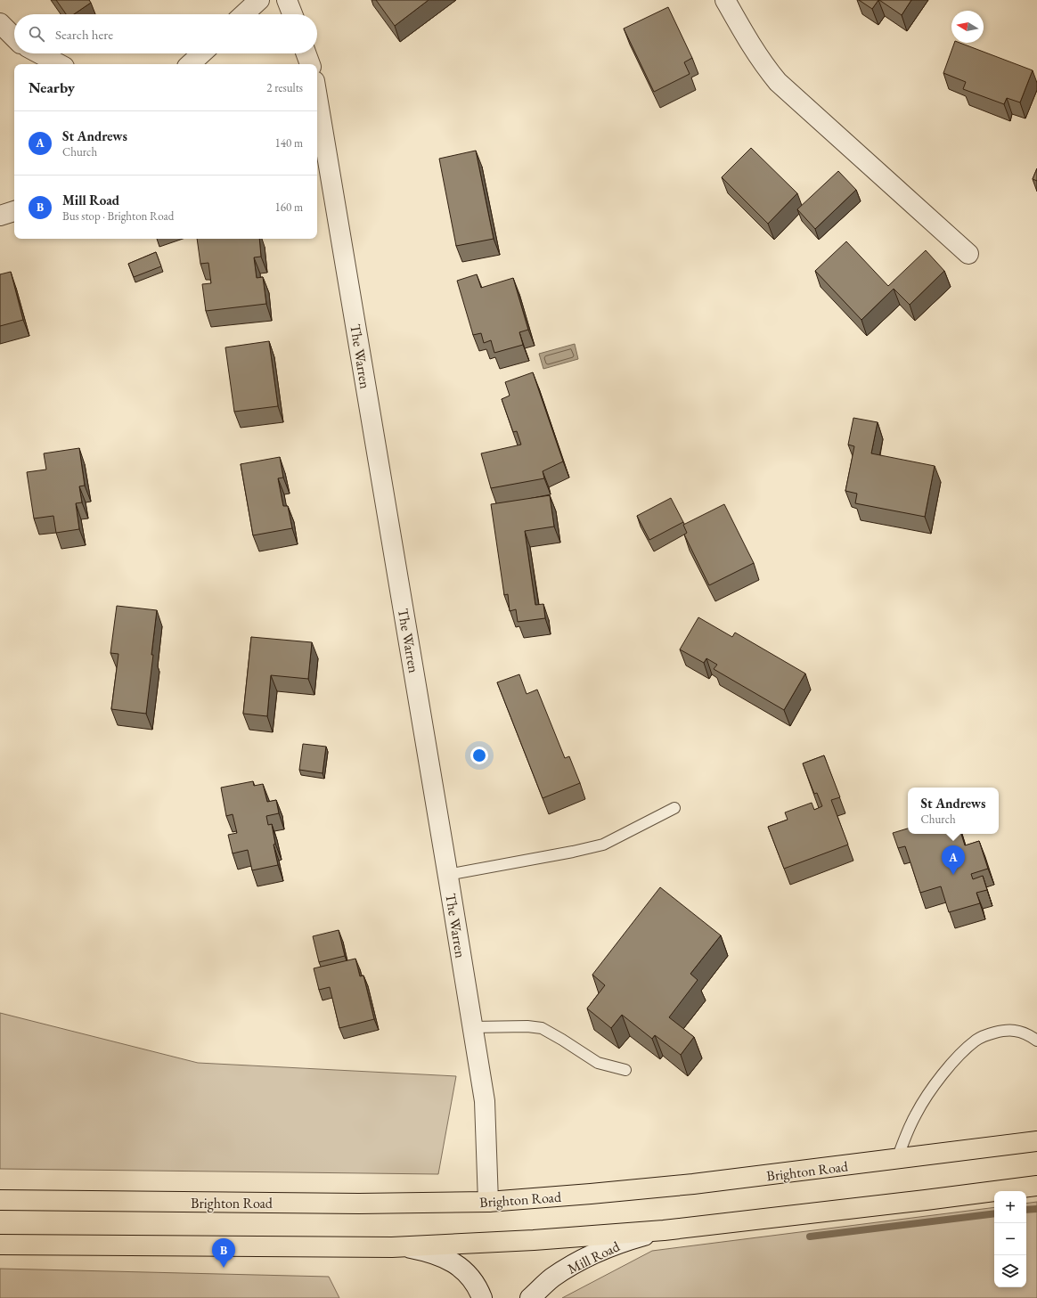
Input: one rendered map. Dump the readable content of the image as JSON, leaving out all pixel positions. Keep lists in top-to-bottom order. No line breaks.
{"streets":{"highway":["Brighton Road"],"street":["The Warren","Mill Road"]},"crossings":[["The Warren","Brighton Road"]],"north":"left","page":{"search":"Search here","heading":["Nearby","2 results"],"list":[{"mark":"A","name":"St Andrews","note":"Church","value":"140 m"},{"mark":"B","name":"Mill Road","note":"Bus stop · Brighton Road","value":"160 m"}],"popup":["St Andrews","Church"],"pins":["A","B"],"map_buttons":["+","−"]}}
